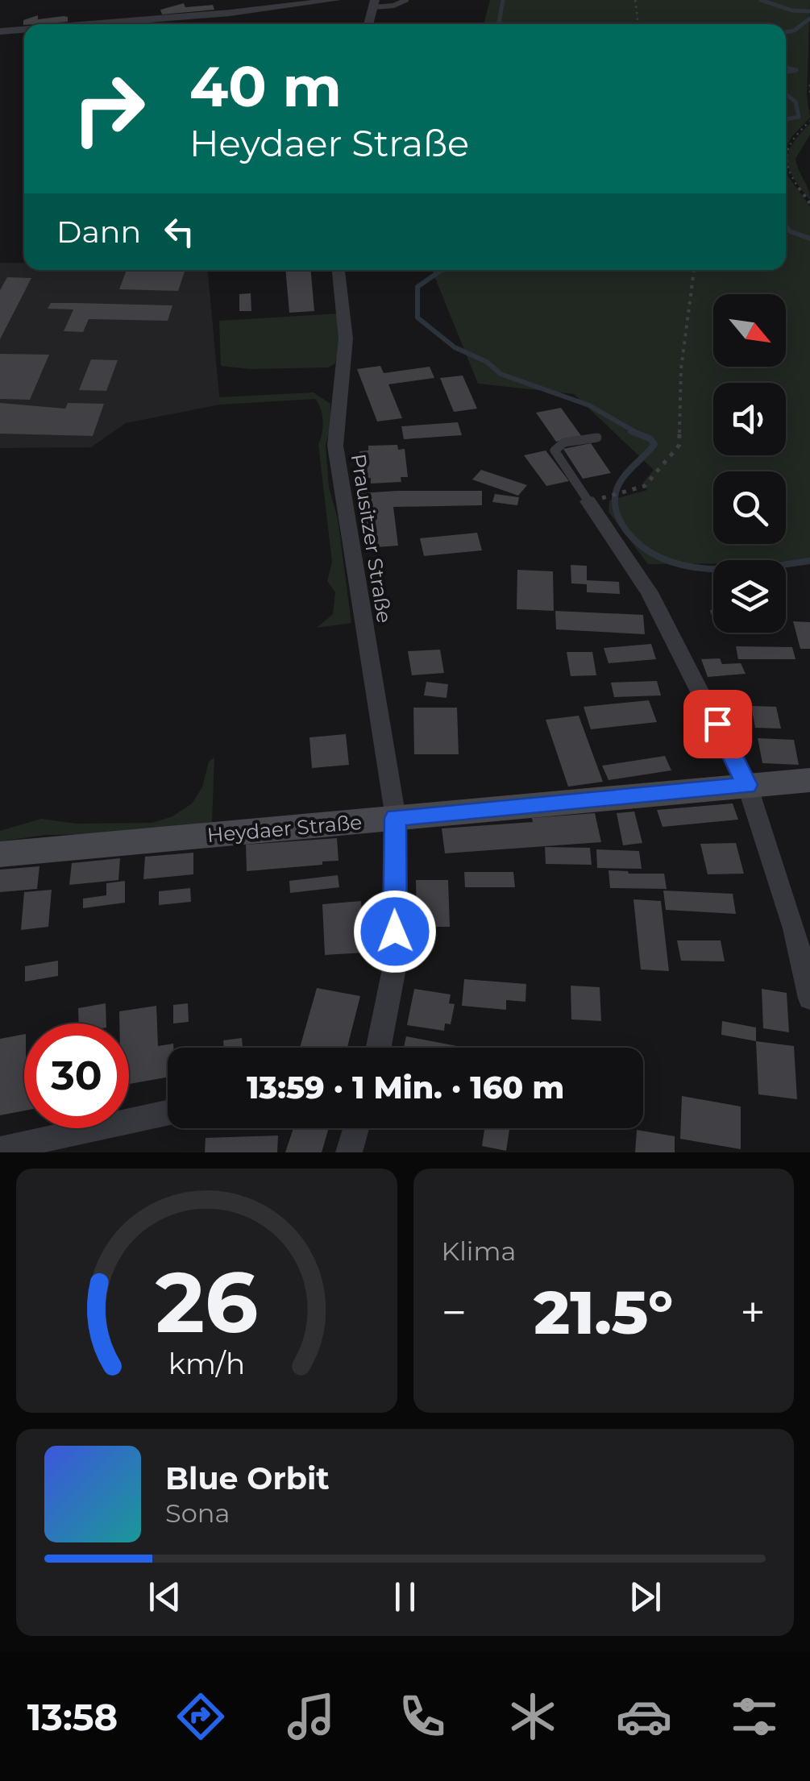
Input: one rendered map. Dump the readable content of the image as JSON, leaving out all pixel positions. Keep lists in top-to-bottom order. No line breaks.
{"streets":{"main road":["Heydaer Straße"],"street":["Prausitzer Straße"]},"crossings":[["Prausitzer Straße","Heydaer Straße"]],"north":"bottom right","page":{"turn":["40 m","Heydaer Straße"],"then":"Dann","limit":"30","trip":"13:59 · 1 Min. · 160 m","tile":"Klima","heat":["−","21.5°","+"],"song":["Blue Orbit","Sona"],"tabs":"13:58","gauge":["26","km/h"]}}
